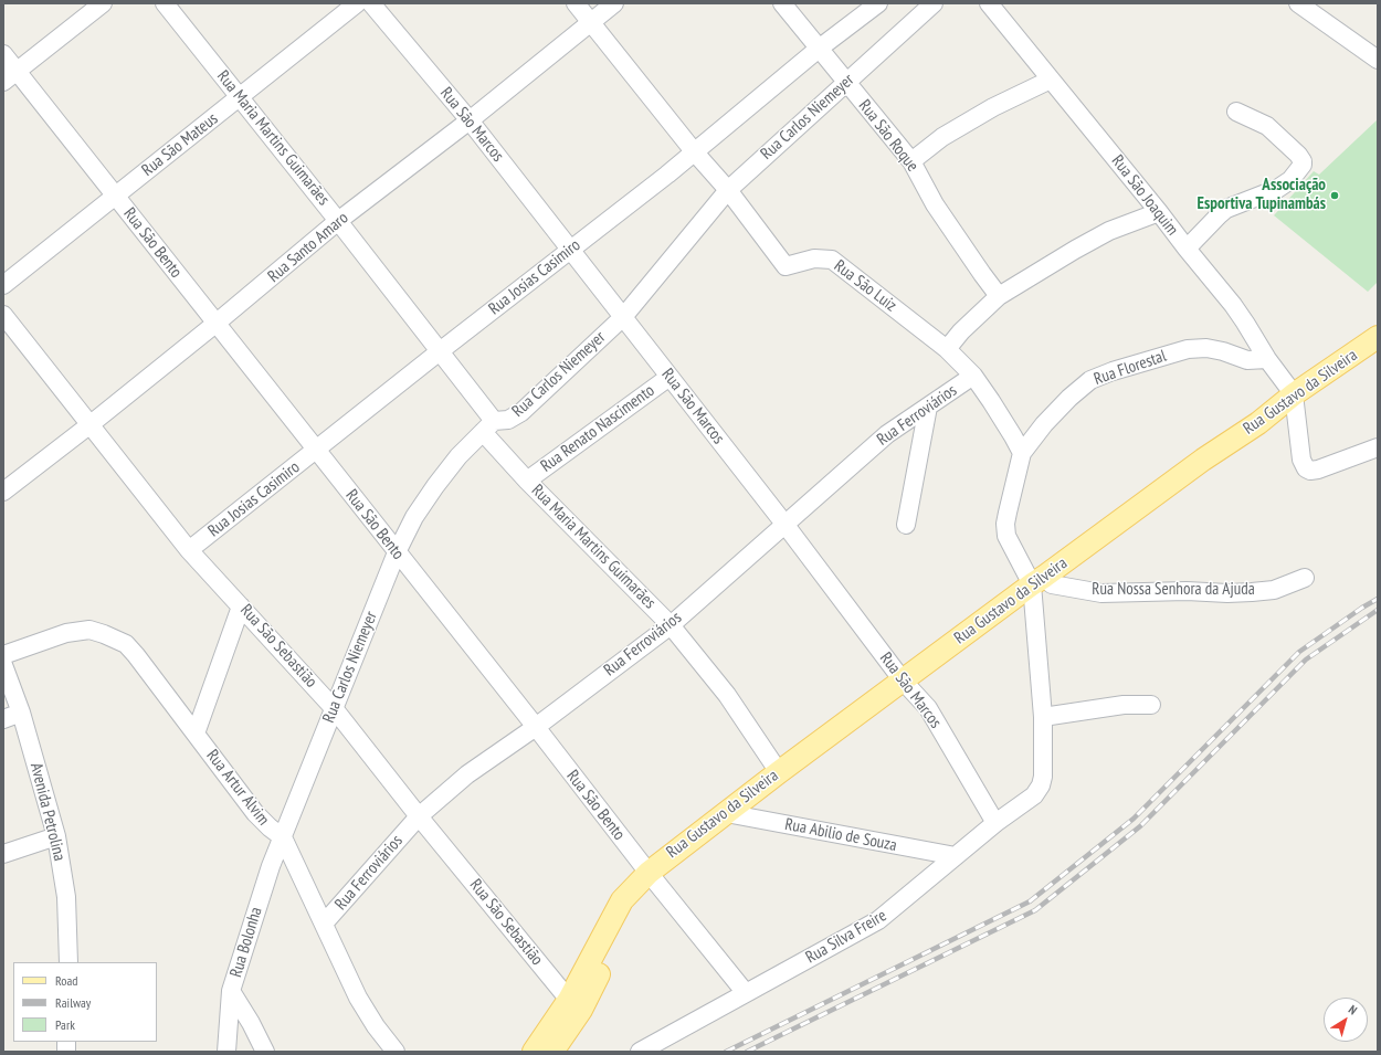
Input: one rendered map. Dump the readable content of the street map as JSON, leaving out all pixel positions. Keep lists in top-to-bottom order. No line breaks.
{"streets":{"main road":["Rua Gustavo da Silveira"],"street":["Rua Carlos Niemeyer","Rua São Marcos","Rua São Roque","Rua Maria Martins Guimarães","Rua São Mateus","Rua São Joaquim","Rua São Bento","Rua Santo Amaro","Rua Josias Casimiro","Rua São Luiz","Rua Florestal","Rua Ferroviários","Rua Renato Nascimento","Rua Nossa Senhora da Ajuda","Rua São Sebastião","Rua Artur Alvim","Avenida Petrolina","Rua Abilio de Souza","Rua Silva Freire","Rua Bolonha"]},"crossings":[["Rua Carlos Niemeyer","Rua São Marcos"],["Rua Carlos Niemeyer","Rua São Roque"],["Rua Carlos Niemeyer","Rua Maria Martins Guimarães"],["Rua Carlos Niemeyer","Rua São Bento"],["Rua Carlos Niemeyer","Rua São Luiz"],["Rua Carlos Niemeyer","Rua São Sebastião"],["Rua Carlos Niemeyer","Rua Artur Alvim"],["Rua Carlos Niemeyer","Rua Bolonha"],["Rua São Marcos","Rua Santo Amaro"],["Rua São Marcos","Rua Josias Casimiro"],["Rua São Marcos","Rua Gustavo da Silveira"],["Rua São Marcos","Rua Ferroviários"],["Rua São Marcos","Rua Renato Nascimento"],["Rua São Marcos","Rua Silva Freire"],["Rua São Roque","Rua Josias Casimiro"],["Rua Maria Martins Guimarães","Rua São Mateus"],["Rua Maria Martins Guimarães","Rua Santo Amaro"],["Rua Maria Martins Guimarães","Rua Josias Casimiro"],["Rua Maria Martins Guimarães","Rua Gustavo da Silveira"],["Rua Maria Martins Guimarães","Rua Ferroviários"],["Rua Maria Martins Guimarães","Rua Renato Nascimento"],["Rua São Mateus","Rua São Bento"],["Rua São Joaquim","Rua Florestal"],["Rua São Joaquim","Rua Gustavo da Silveira"],["Rua São Bento","Rua Santo Amaro"],["Rua São Bento","Rua Josias Casimiro"],["Rua São Bento","Rua Gustavo da Silveira"],["Rua São Bento","Rua Ferroviários"],["Rua São Bento","Rua Silva Freire"],["Rua Santo Amaro","Rua São Luiz"],["Rua Santo Amaro","Rua São Sebastião"],["Rua Josias Casimiro","Rua São Luiz"],["Rua Josias Casimiro","Rua São Sebastião"],["Rua São Luiz","Rua Florestal"],["Rua São Luiz","Rua Ferroviários"],["Rua Gustavo da Silveira","Rua Nossa Senhora da Ajuda"],["Rua Gustavo da Silveira","Rua São Sebastião"],["Rua Gustavo da Silveira","Rua Abilio de Souza"],["Rua Ferroviários","Rua São Sebastião"],["Rua Ferroviários","Rua Artur Alvim"],["Rua Artur Alvim","Rua Bolonha"],["Rua Abilio de Souza","Rua Silva Freire"]],"places":["Associação Esportiva Tupinambás"],"legend":["Road","Railway","Park"],"north":"top right"}
